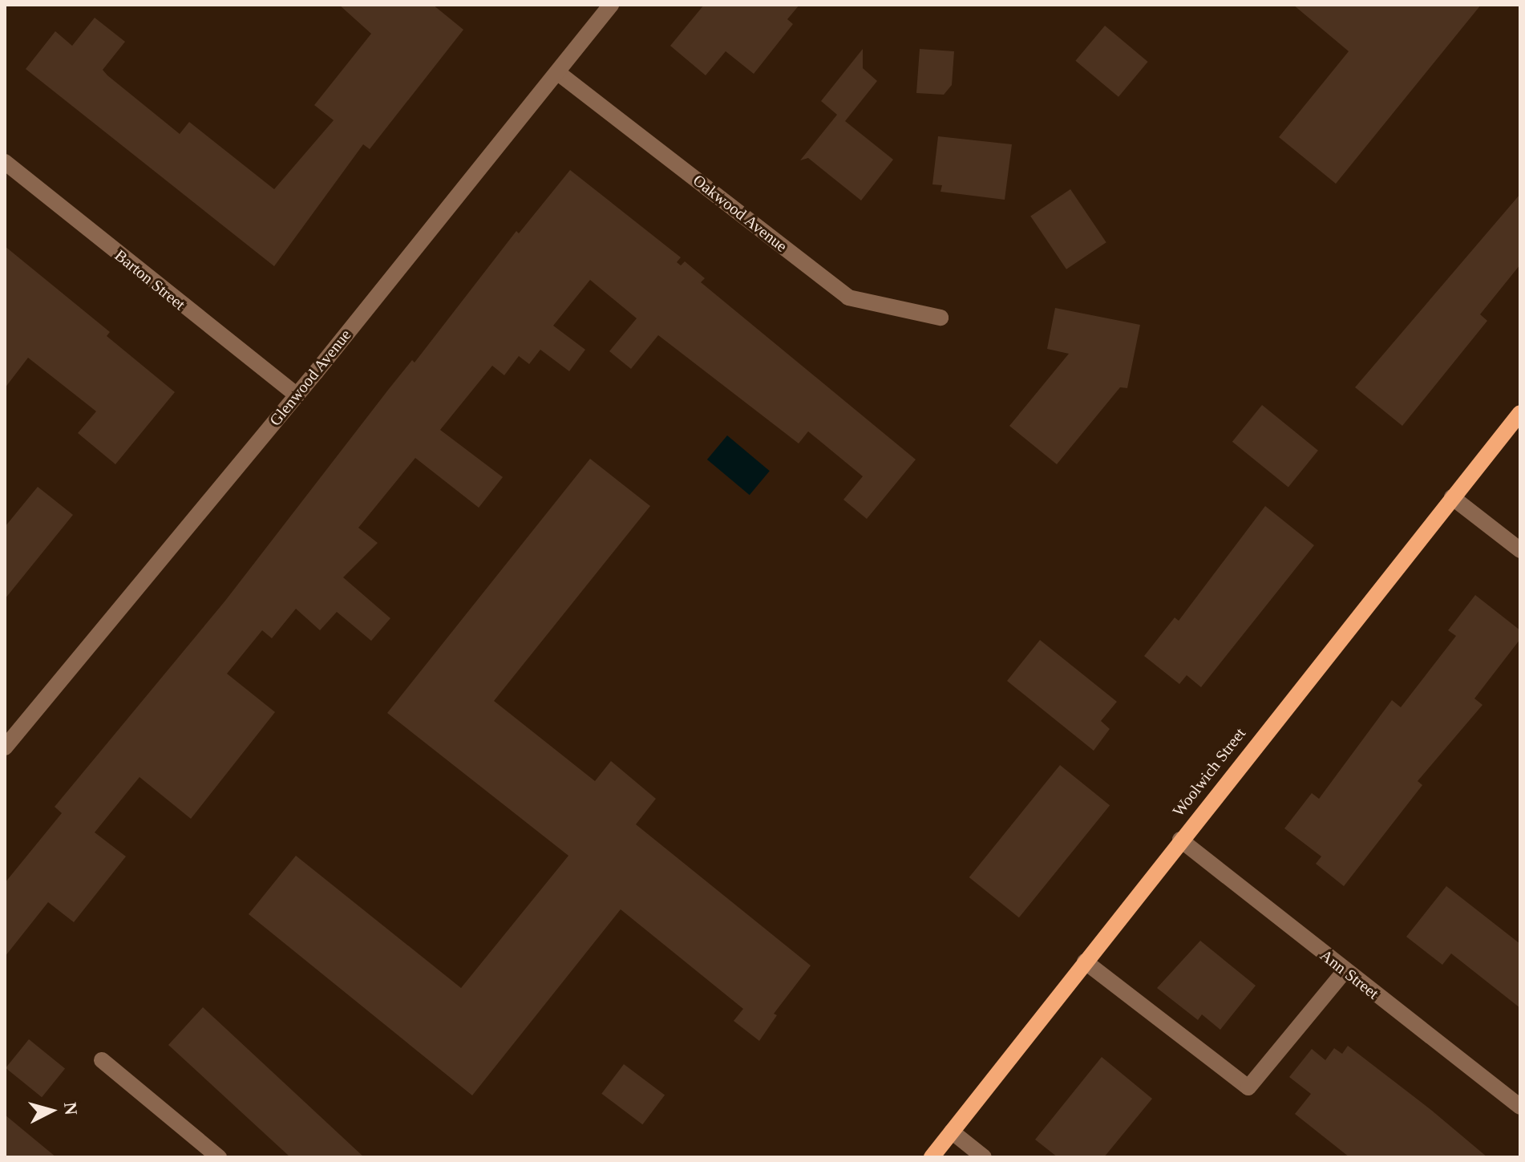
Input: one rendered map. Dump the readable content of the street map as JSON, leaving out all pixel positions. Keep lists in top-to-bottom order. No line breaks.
{"streets":{"main road":["Woolwich Street"],"street":["Oakwood Avenue","Barton Street","Glenwood Avenue","Ann Street"]},"crossings":[["Oakwood Avenue","Glenwood Avenue"],["Barton Street","Glenwood Avenue"],["Woolwich Street","Ann Street"]],"north":"right"}
